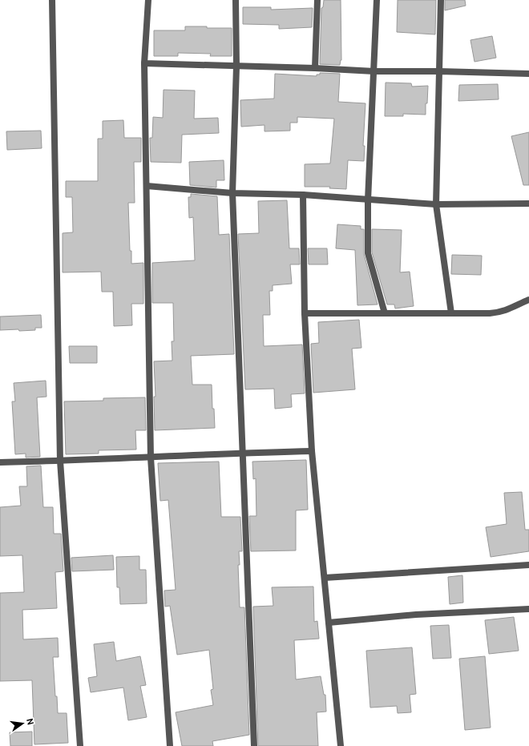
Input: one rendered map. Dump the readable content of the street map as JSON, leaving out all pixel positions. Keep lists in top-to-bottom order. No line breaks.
{"north":"right"}
